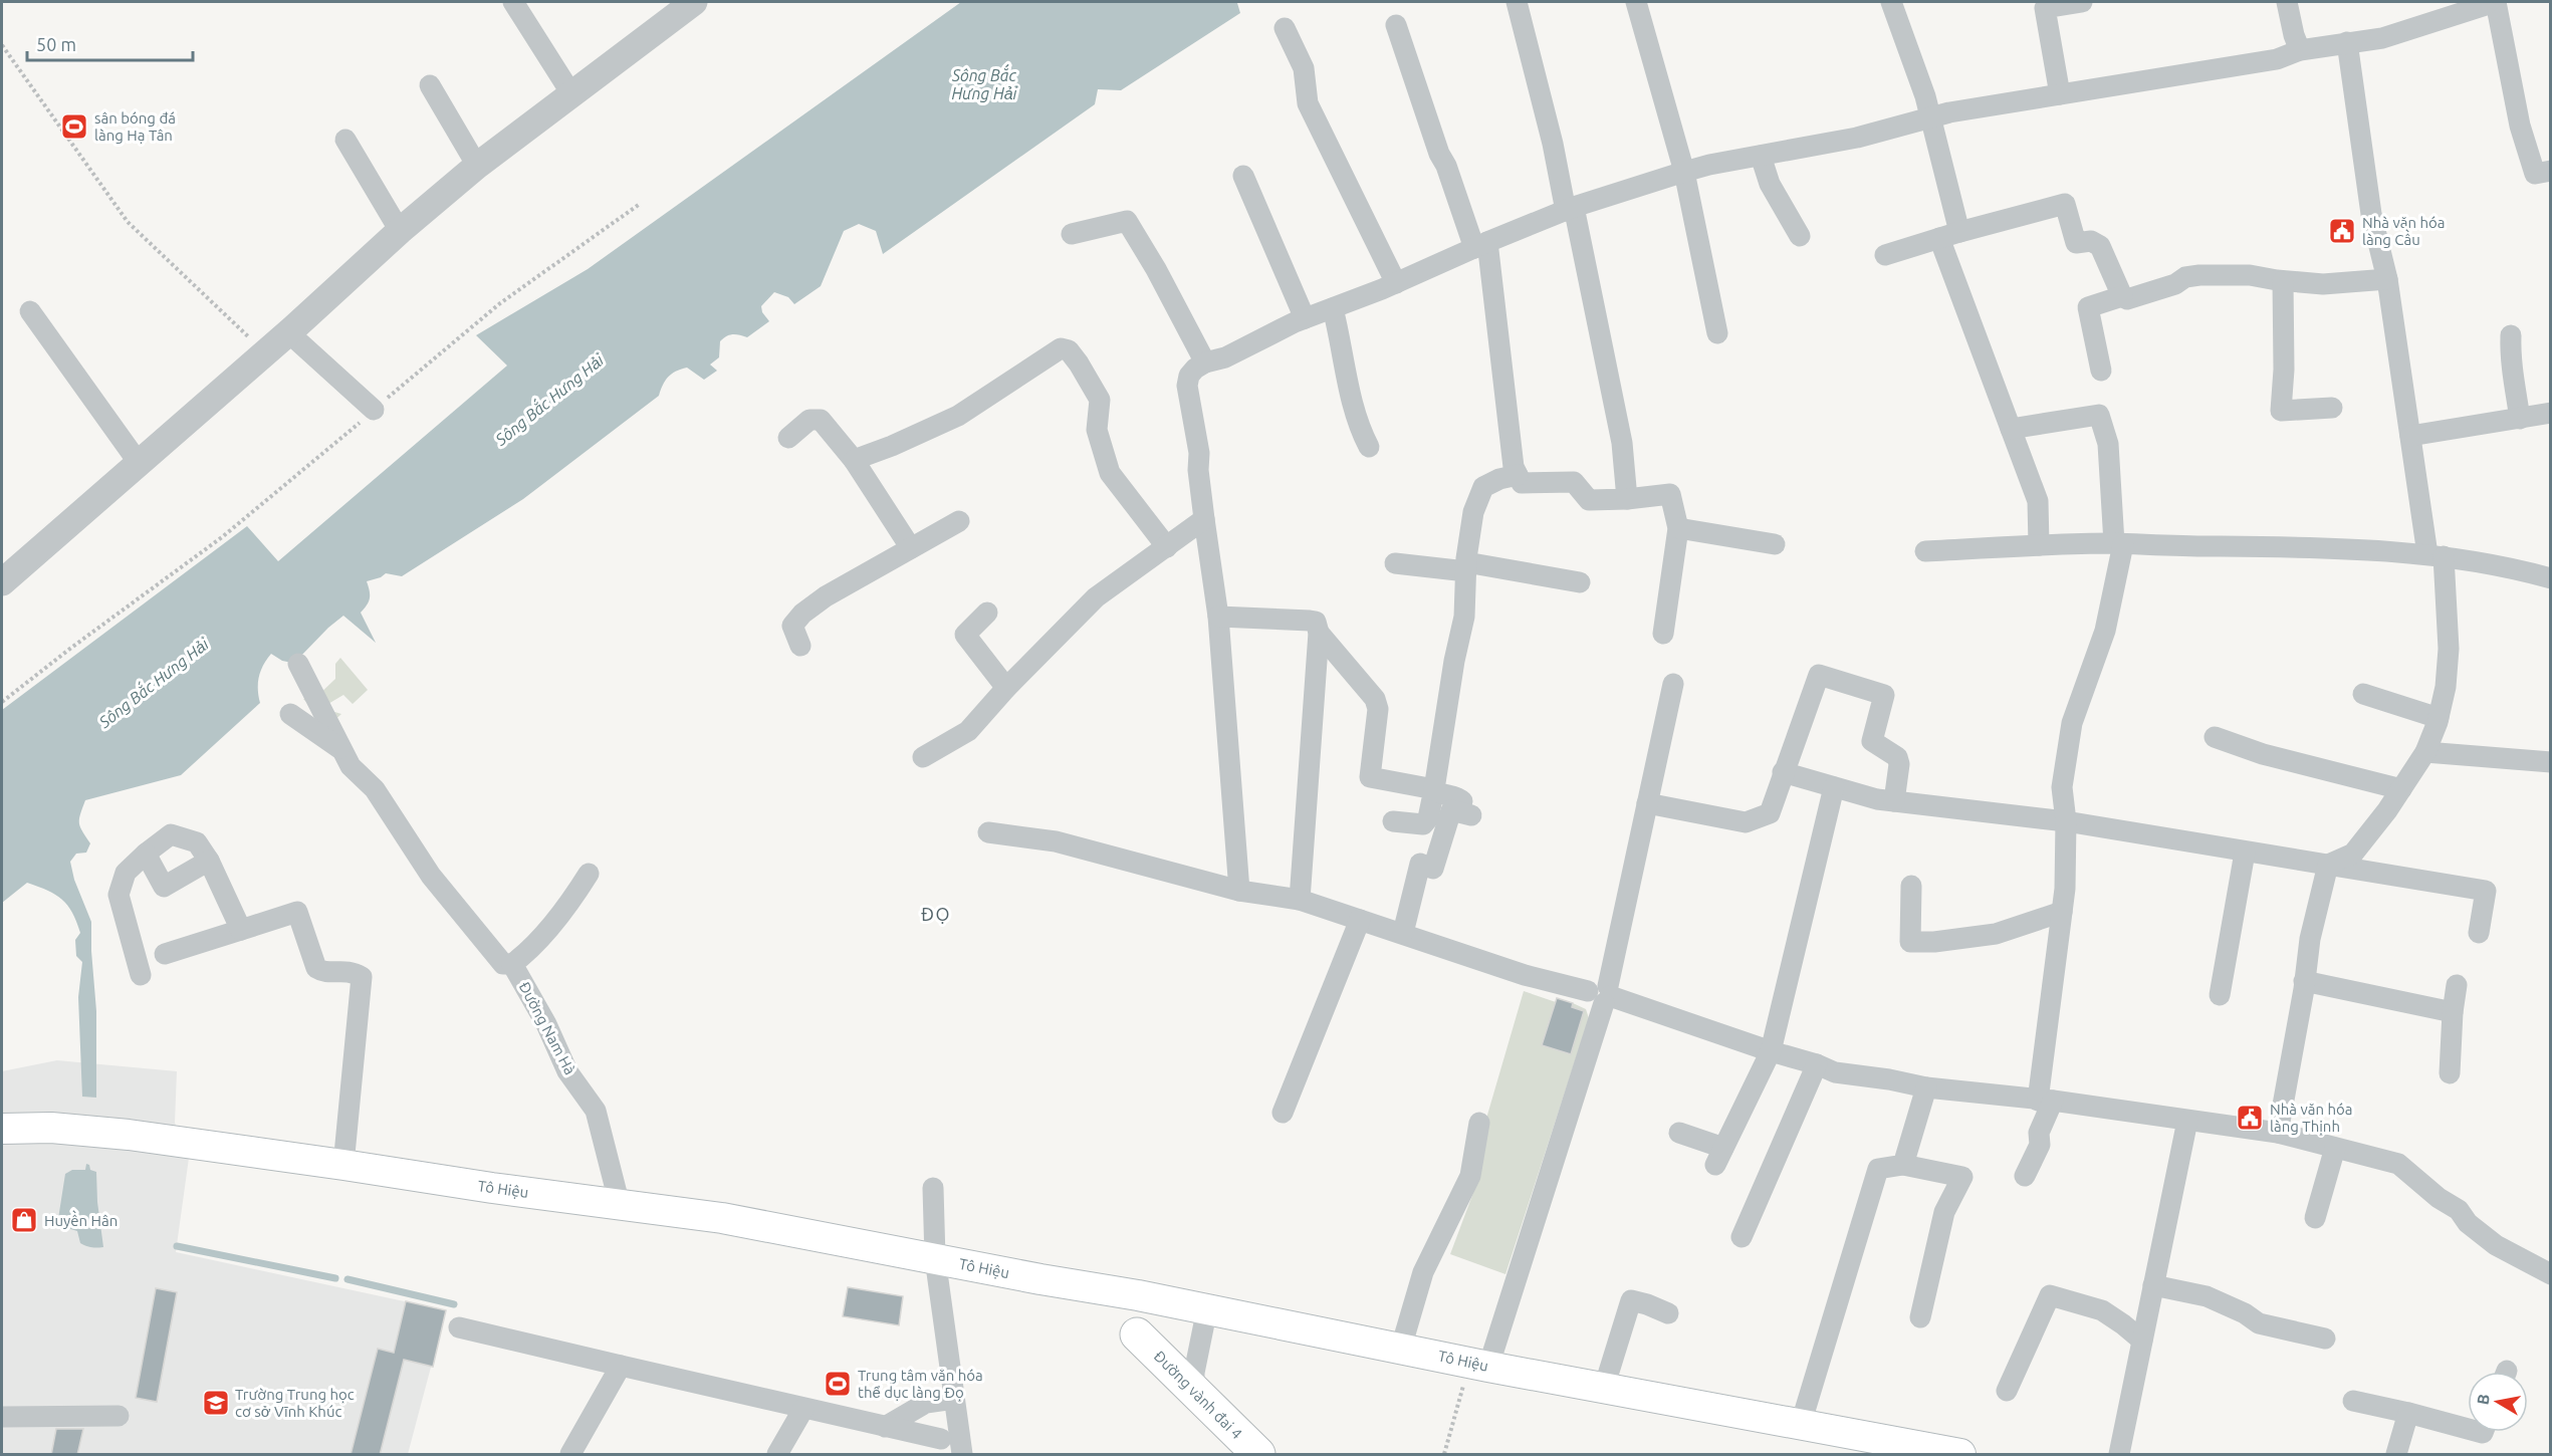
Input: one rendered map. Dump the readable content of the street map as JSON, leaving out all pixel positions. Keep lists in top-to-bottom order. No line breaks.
{"streets":{"main road":["Tô Hiệu","Đường vành đai 4"],"street":["Đường Nam Hà"]},"crossings":[["Đường Nam Hà","Tô Hiệu"]],"districts":["ĐỌ"],"water":["Sông Bắc Hưng Hải"],"places":{"sports":["sân bóng đá làng Hạ Tân","Trung tâm văn hóa thể dục làng Đọ"],"public building":["Nhà văn hóa làng Cầu","Nhà văn hóa làng Thịnh"],"shop":["Huyền Hân"],"school or university":["Trường Trung học cơ sở Vĩnh Khúc"]},"scale_bar":"50 m","north":"left"}
